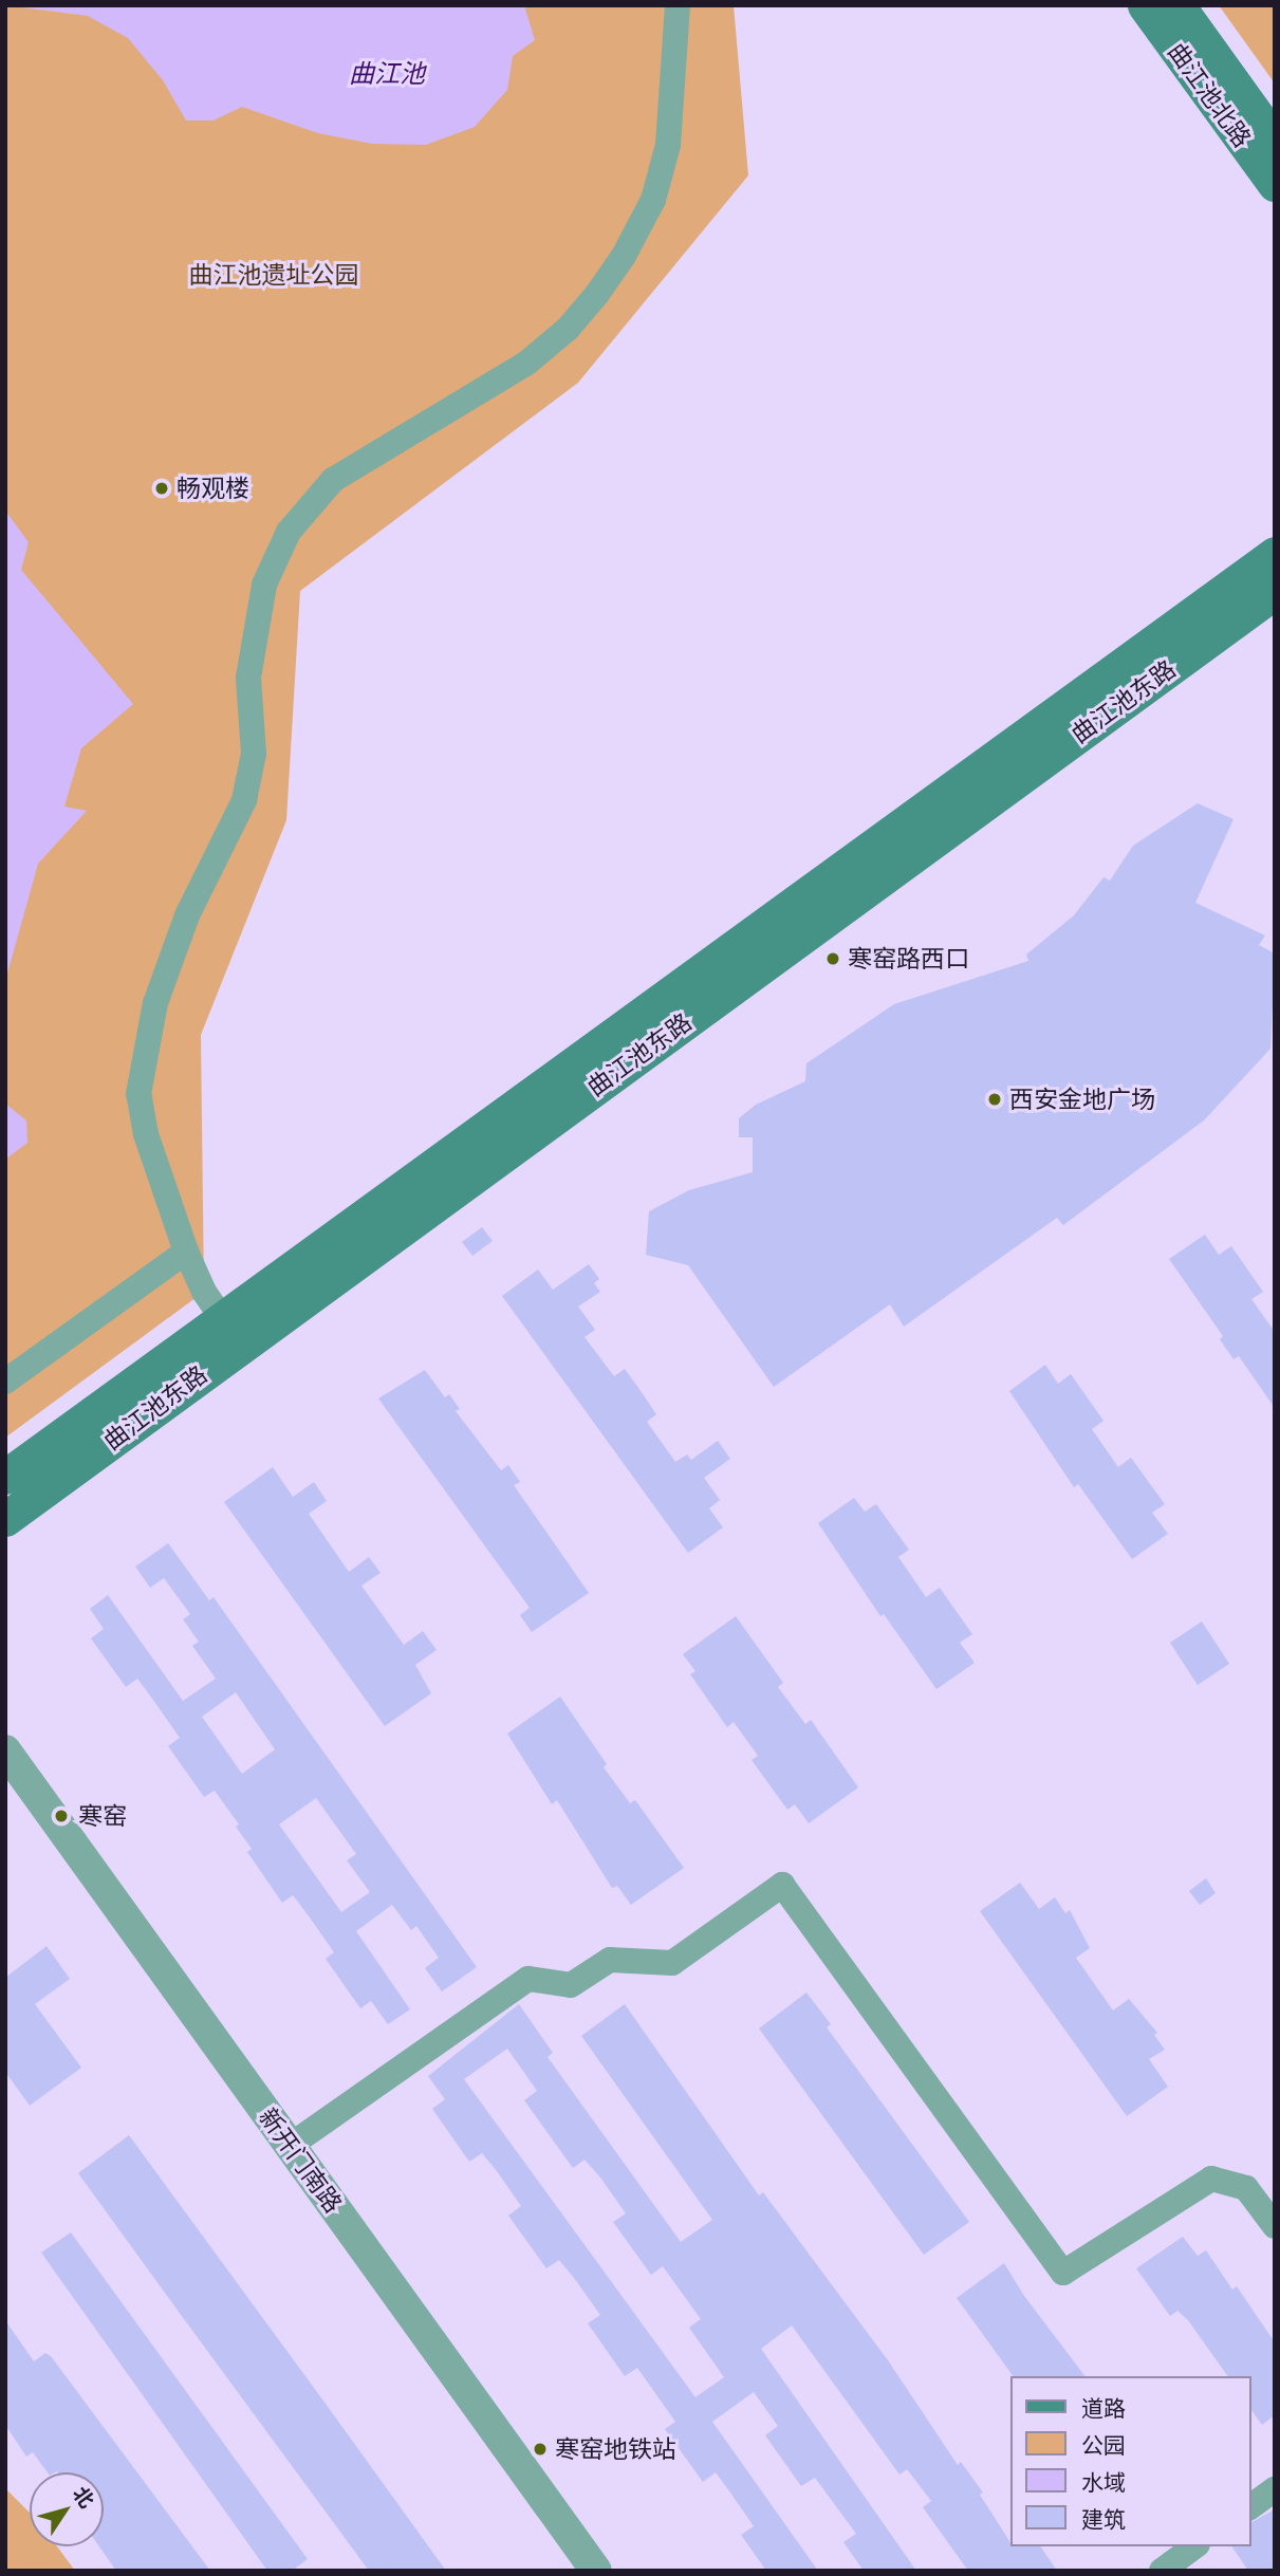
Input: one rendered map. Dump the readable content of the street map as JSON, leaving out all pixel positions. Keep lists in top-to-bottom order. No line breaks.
{"streets":{"main road":["曲江池北路","曲江池东路"],"street":["新开门南路"]},"water":["曲江池"],"parks":["曲江池遗址公园"],"places":["畅观楼","寒窑路西口","西安金地广场","寒窑","寒窑地铁站"],"legend":["道路","公园","水域","建筑"],"north":"top right"}
